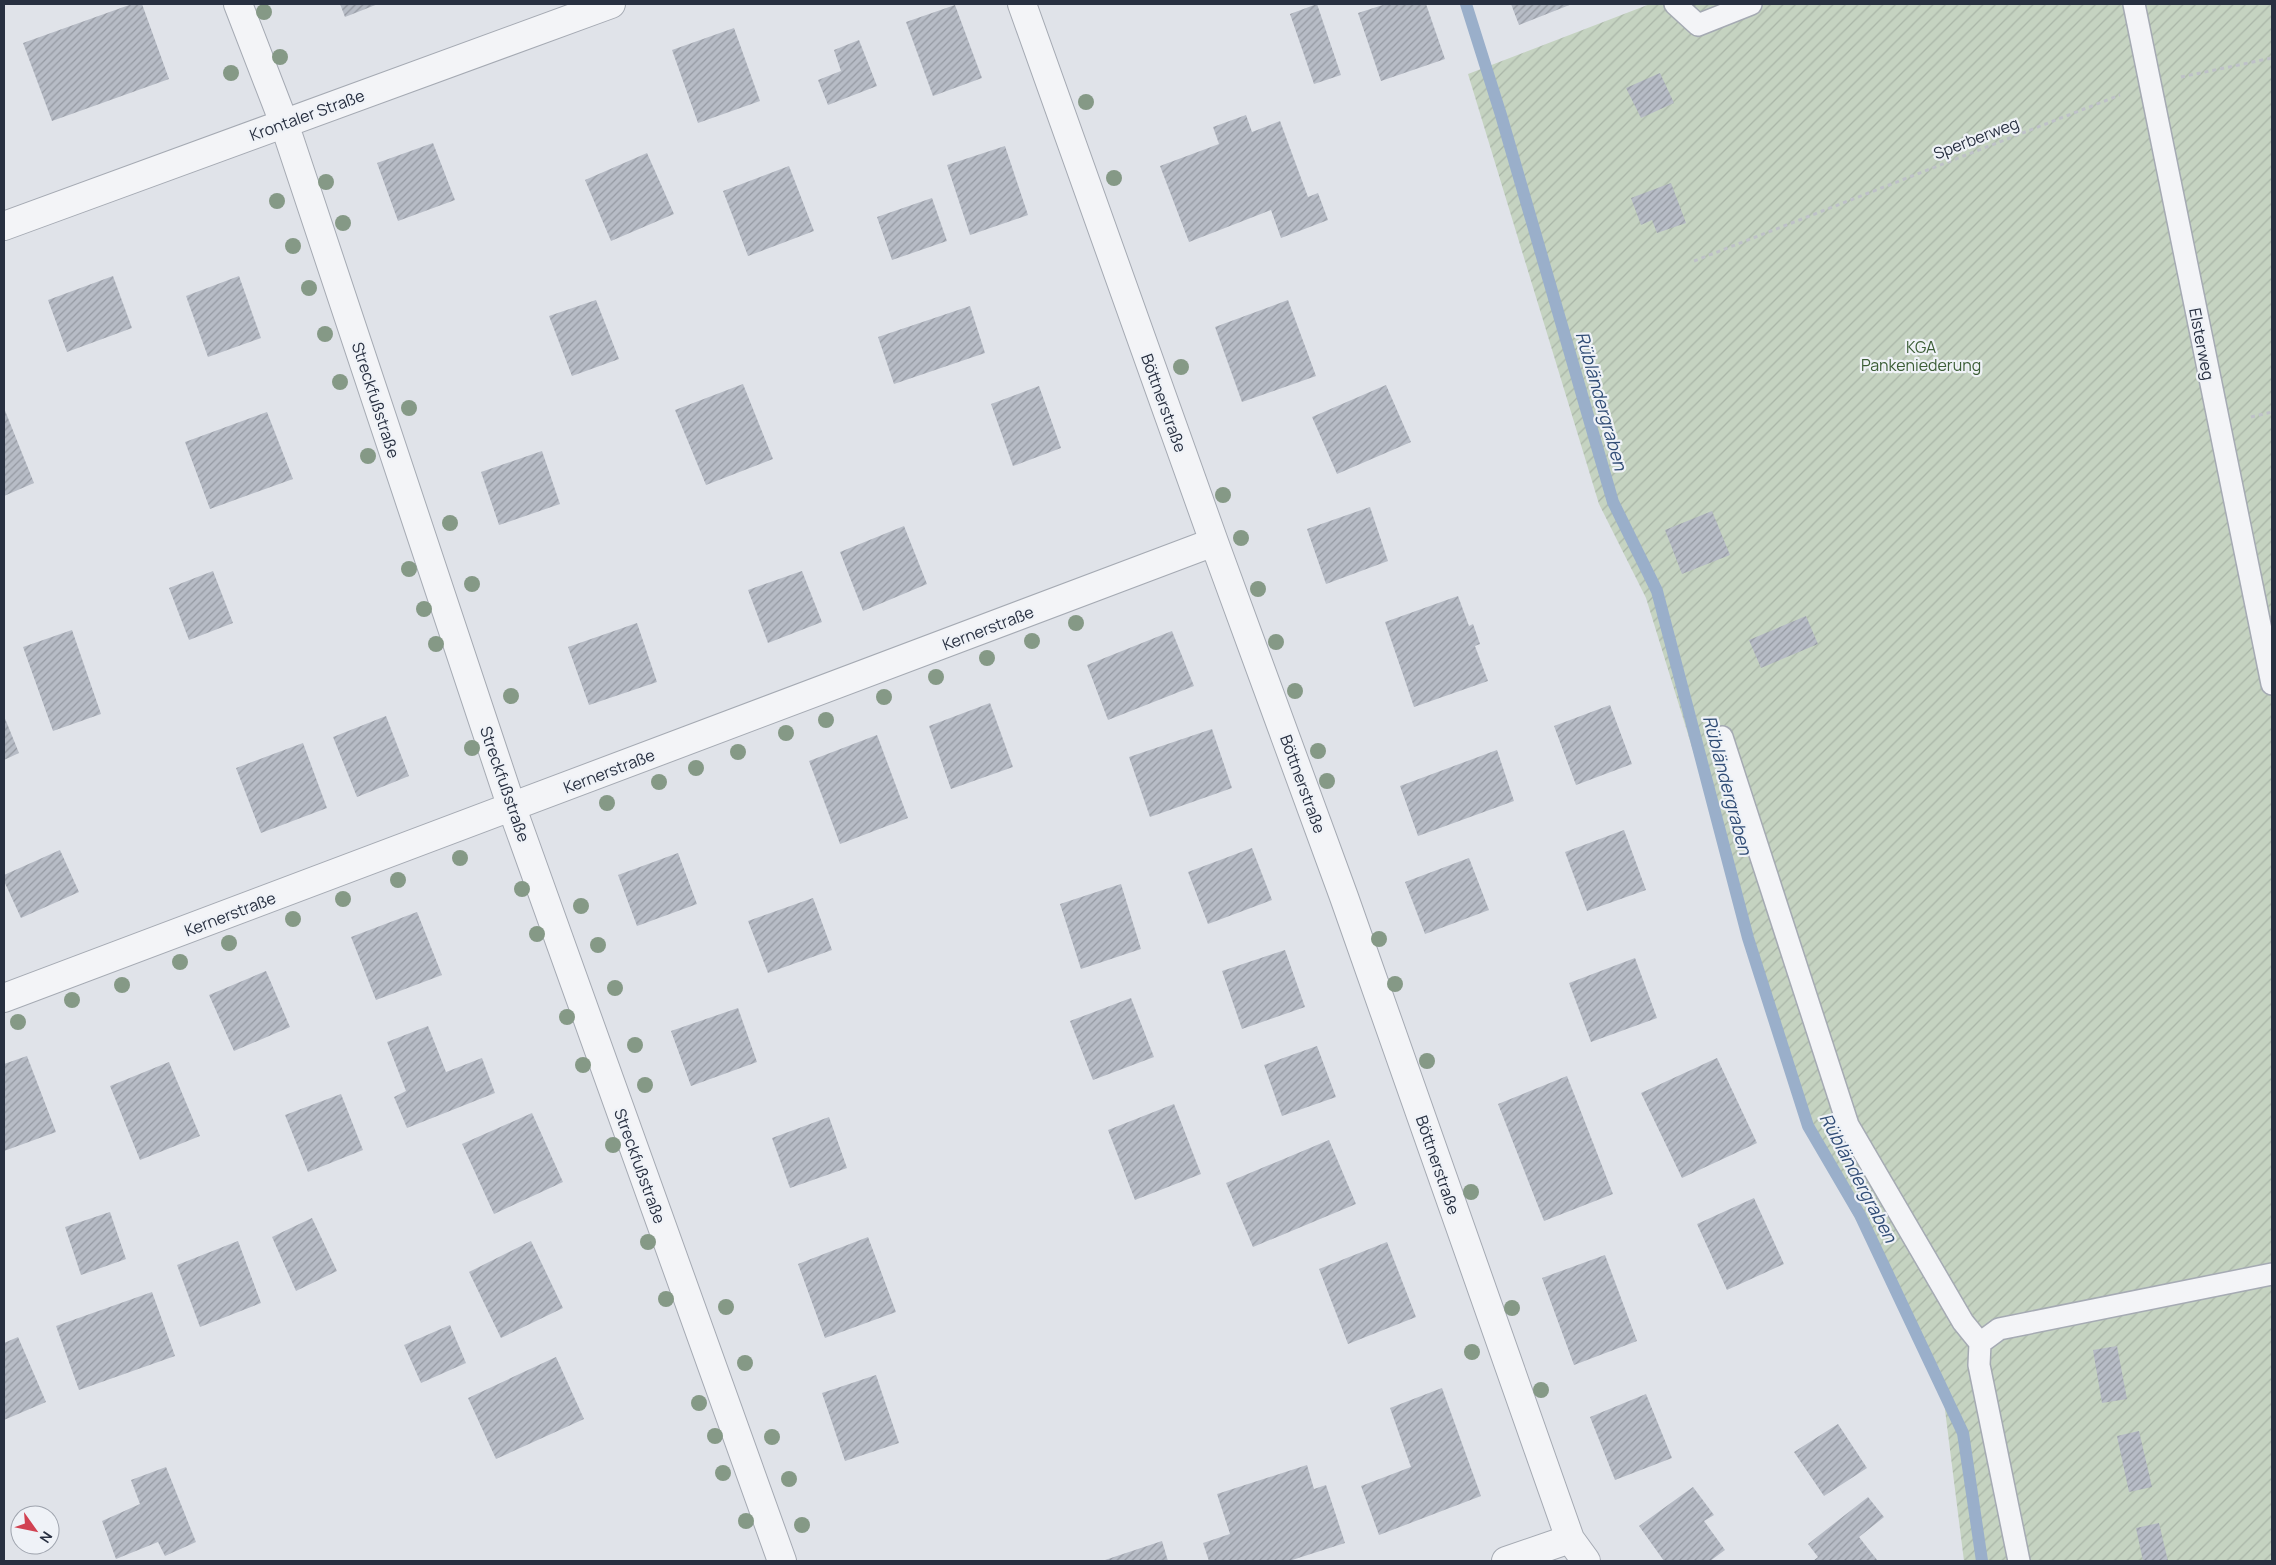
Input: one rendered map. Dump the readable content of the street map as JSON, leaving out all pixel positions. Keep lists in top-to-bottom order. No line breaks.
{"streets":{"street":["Krontaler Straße","Streckfußstraße","Böttnerstraße","Kernerstraße"],"lane":["Elsterweg"],"path":["Sperberweg"]},"crossings":[["Krontaler Straße","Streckfußstraße"],["Sperberweg","Elsterweg"],["Streckfußstraße","Kernerstraße"],["Böttnerstraße","Kernerstraße"]],"water":["Rübländergraben"],"parks":["KGA Pankeniederung"],"north":"bottom right"}
